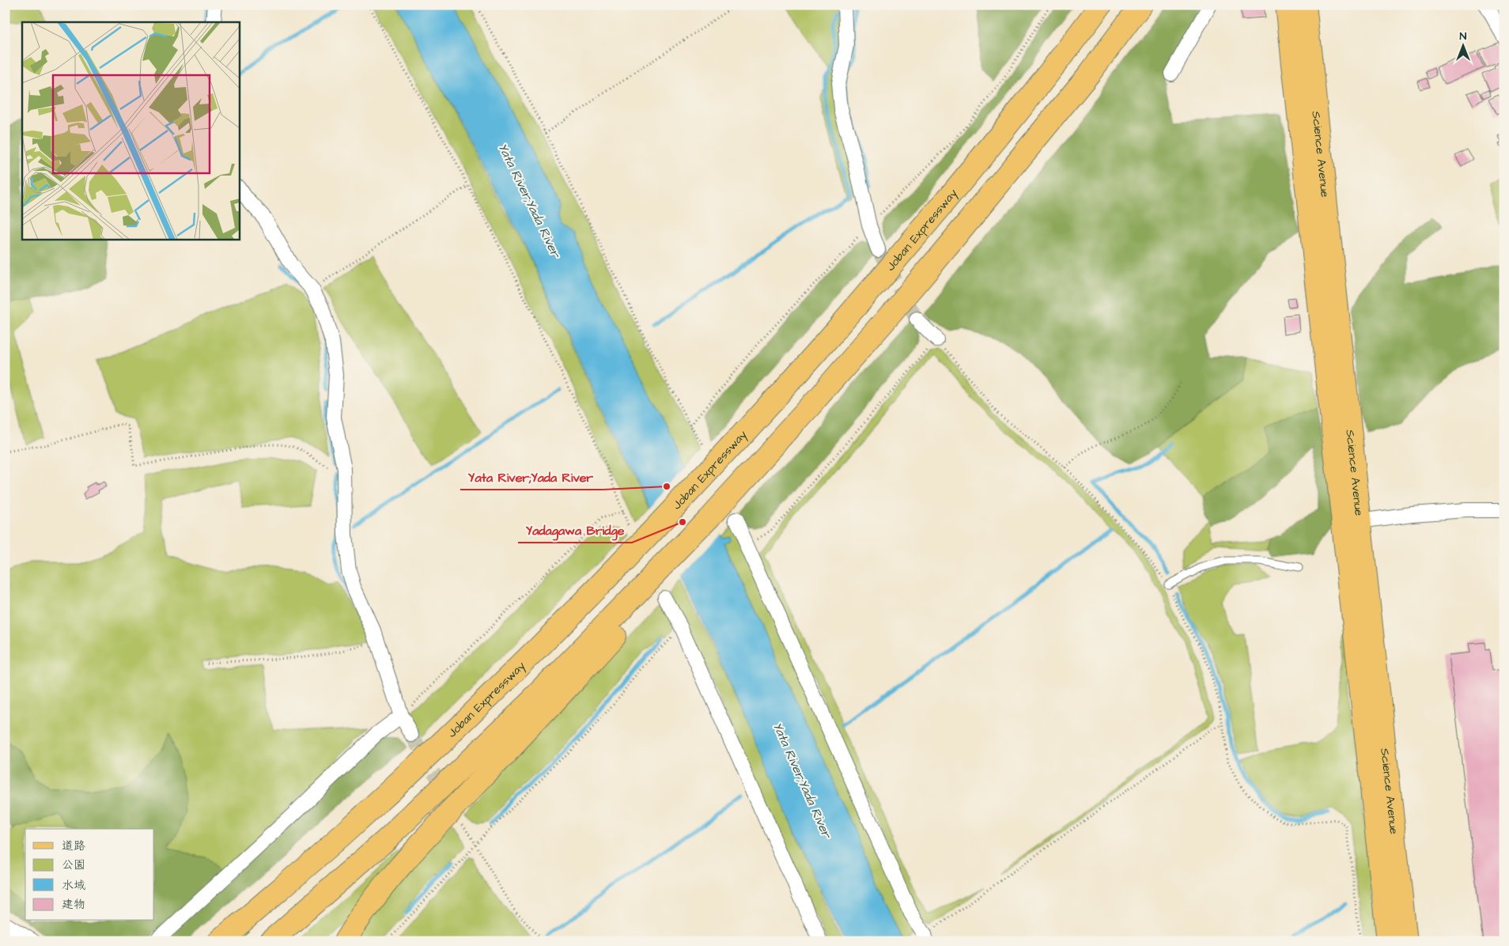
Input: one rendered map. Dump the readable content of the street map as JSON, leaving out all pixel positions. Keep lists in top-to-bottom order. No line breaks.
{"streets":{"main road":["Science Avenue","Joban Expressway"]},"water":["Yata River;Yada River"],"places":["Yata River;Yada River","Yadagawa Bridge"],"legend":["道路","公園","水域","建物"],"north":"top"}
